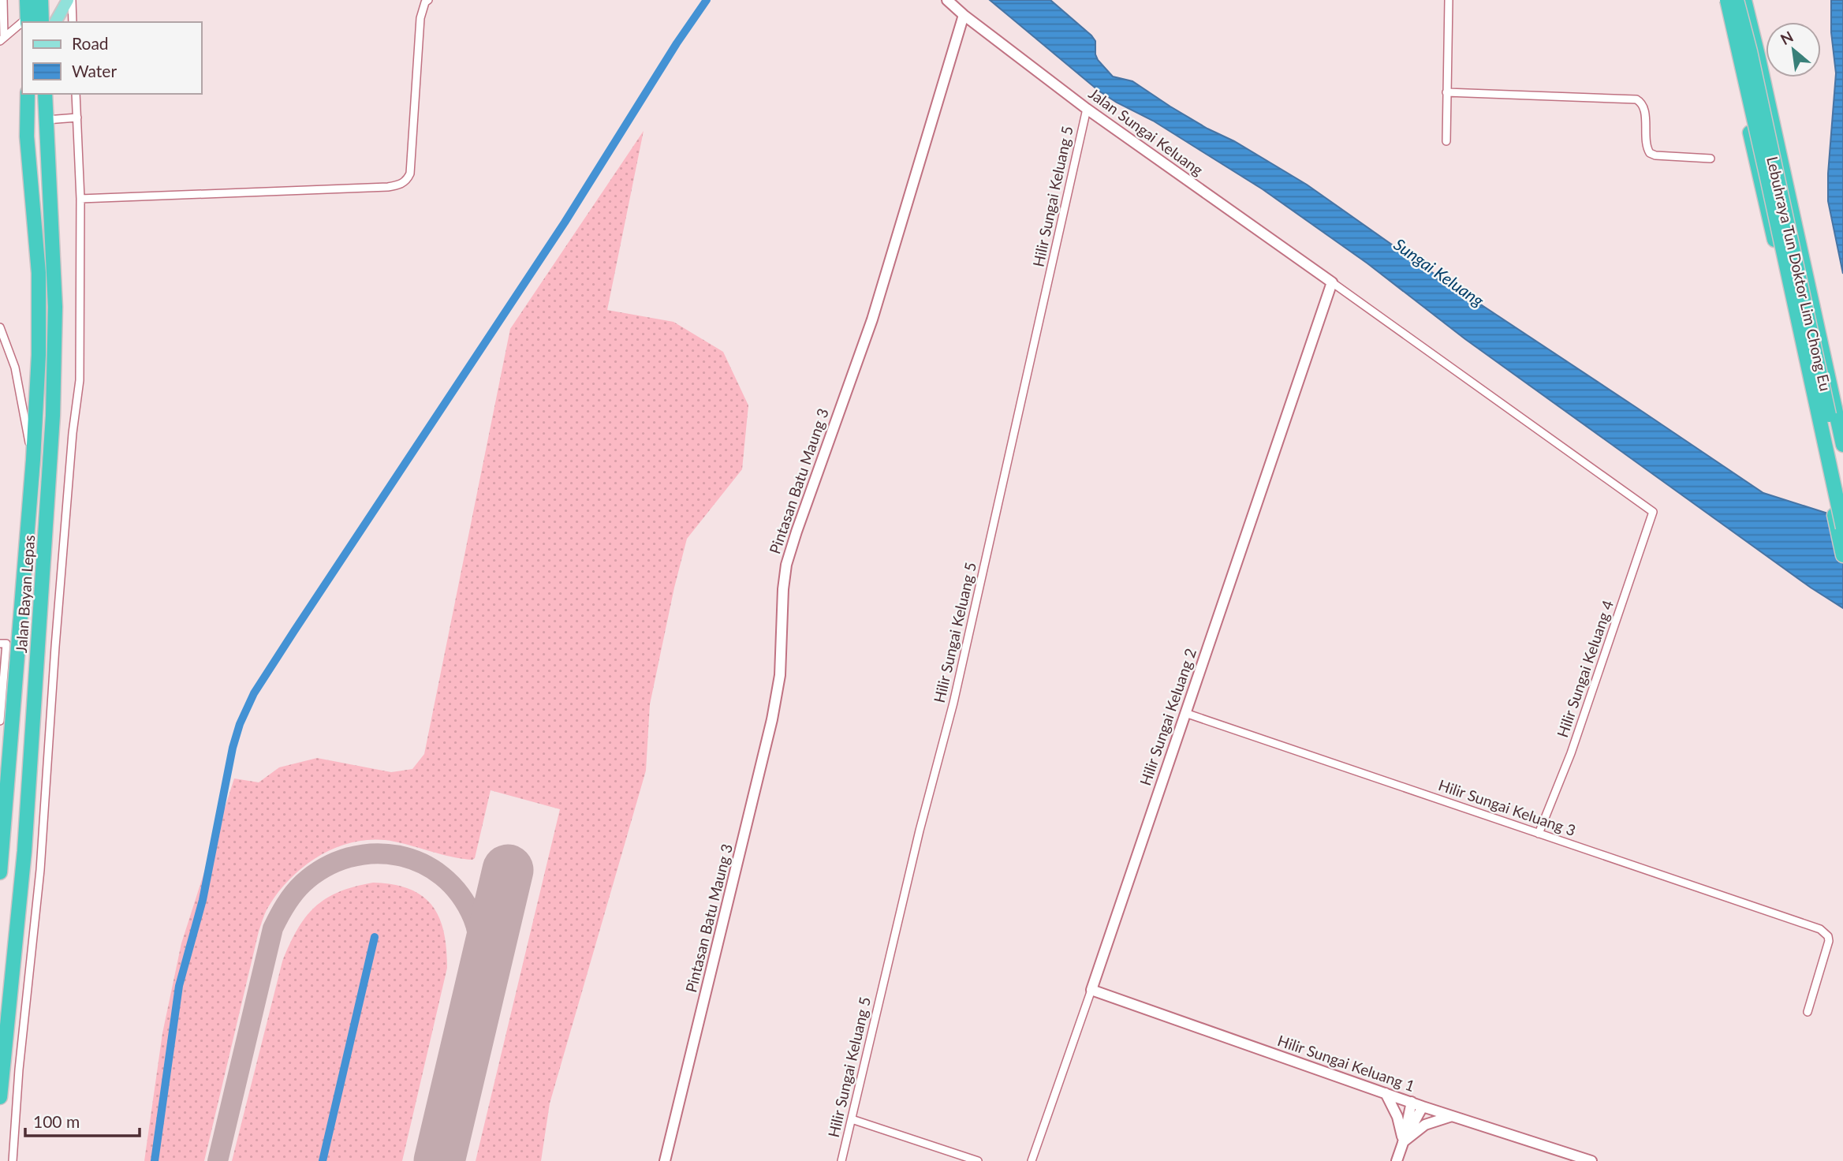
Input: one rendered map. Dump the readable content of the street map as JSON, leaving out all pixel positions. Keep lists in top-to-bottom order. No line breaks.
{"streets":{"highway":["Lebuhraya Tun Doktor Lim Chong Eu","Jalan Bayan Lepas"],"street":["Jalan Sungai Keluang","Hilir Sungai Keluang 5","Pintasan Batu Maung 3","Hilir Sungai Keluang 4","Hilir Sungai Keluang 2","Hilir Sungai Keluang 3","Hilir Sungai Keluang 1"]},"crossings":[["Jalan Sungai Keluang","Hilir Sungai Keluang 5"],["Jalan Sungai Keluang","Pintasan Batu Maung 3"],["Jalan Sungai Keluang","Hilir Sungai Keluang 4"],["Jalan Sungai Keluang","Hilir Sungai Keluang 2"],["Hilir Sungai Keluang 4","Hilir Sungai Keluang 2"],["Hilir Sungai Keluang 4","Hilir Sungai Keluang 3"],["Hilir Sungai Keluang 2","Hilir Sungai Keluang 3"],["Hilir Sungai Keluang 2","Hilir Sungai Keluang 1"]],"water":["Sungai Keluang"],"legend":["Road","Water"],"scale_bar":"100 m","north":"top left"}
